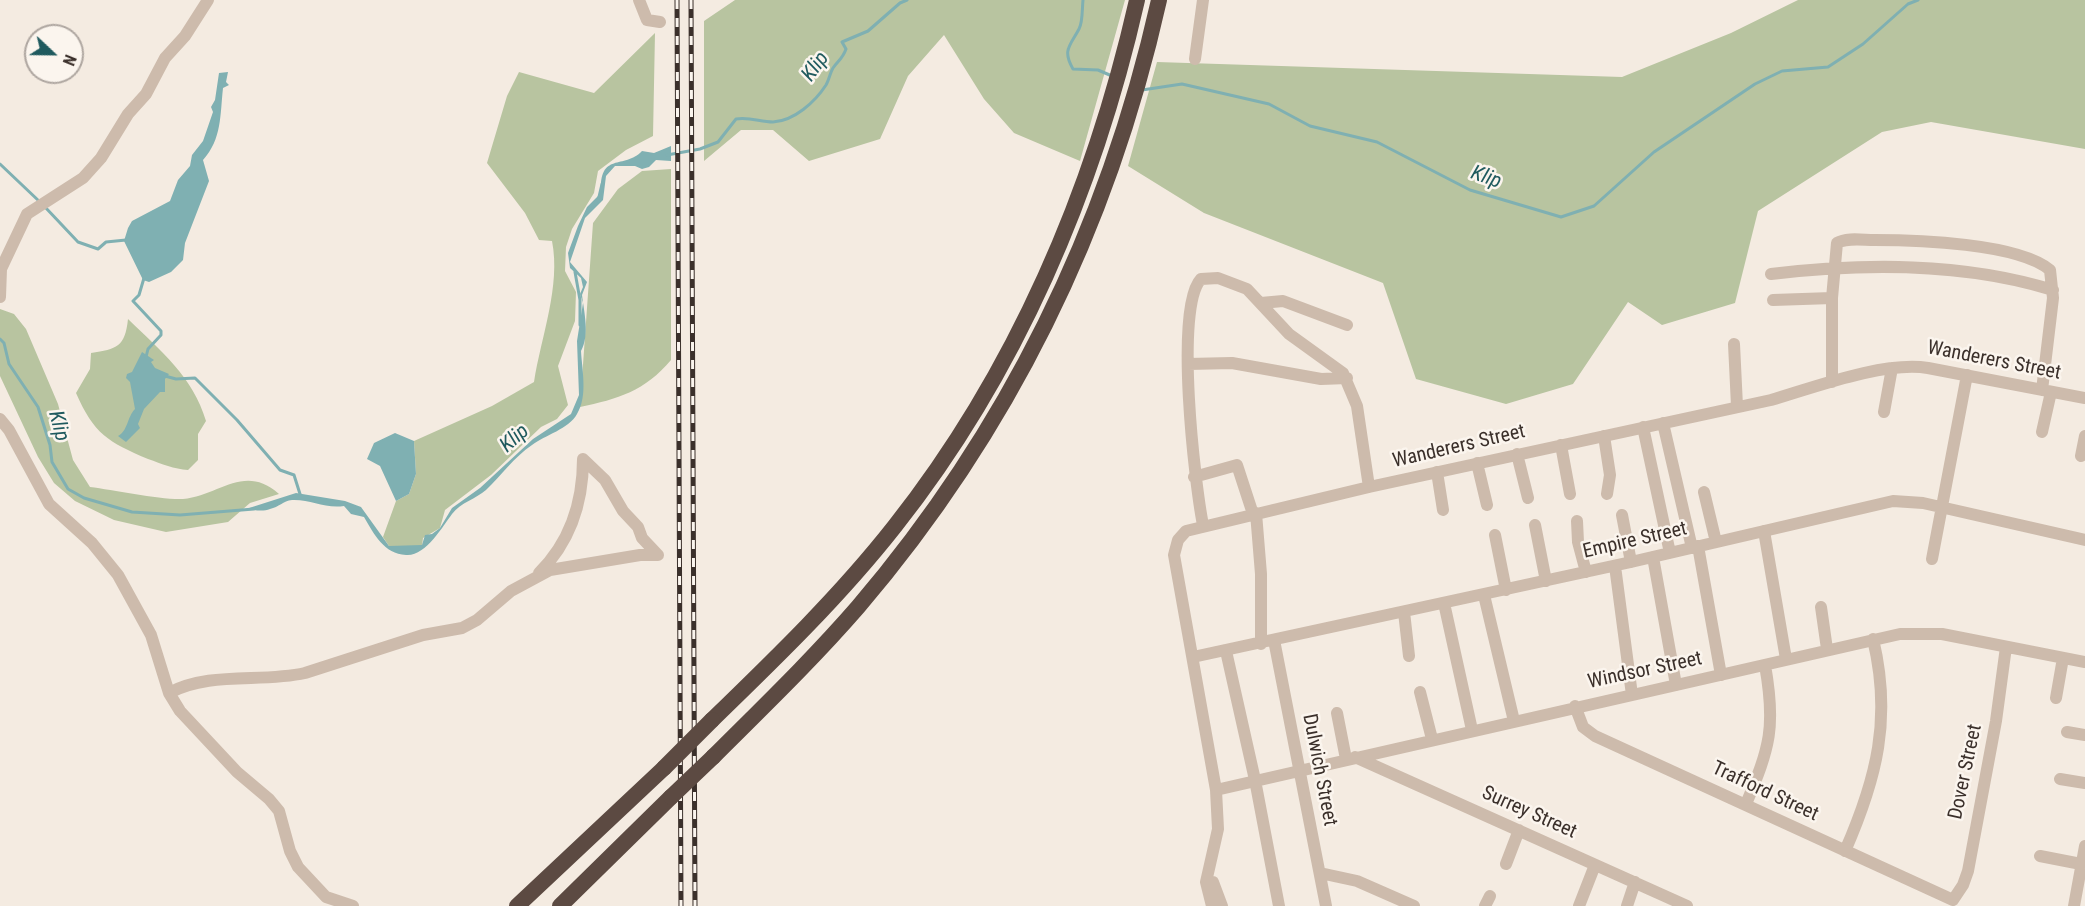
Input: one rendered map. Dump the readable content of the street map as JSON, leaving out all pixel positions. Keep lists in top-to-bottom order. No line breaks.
{"streets":{"street":["Wanderers Street","Empire Street","Windsor Street","Dulwich Street","Dover Street","Trafford Street","Surrey Street"]},"crossings":[["Wanderers Street","Empire Street"],["Wanderers Street","Windsor Street"],["Empire Street","Dulwich Street"],["Windsor Street","Dulwich Street"],["Windsor Street","Dover Street"],["Windsor Street","Trafford Street"],["Windsor Street","Surrey Street"],["Dover Street","Trafford Street"]],"water":["Klip"],"north":"right"}
